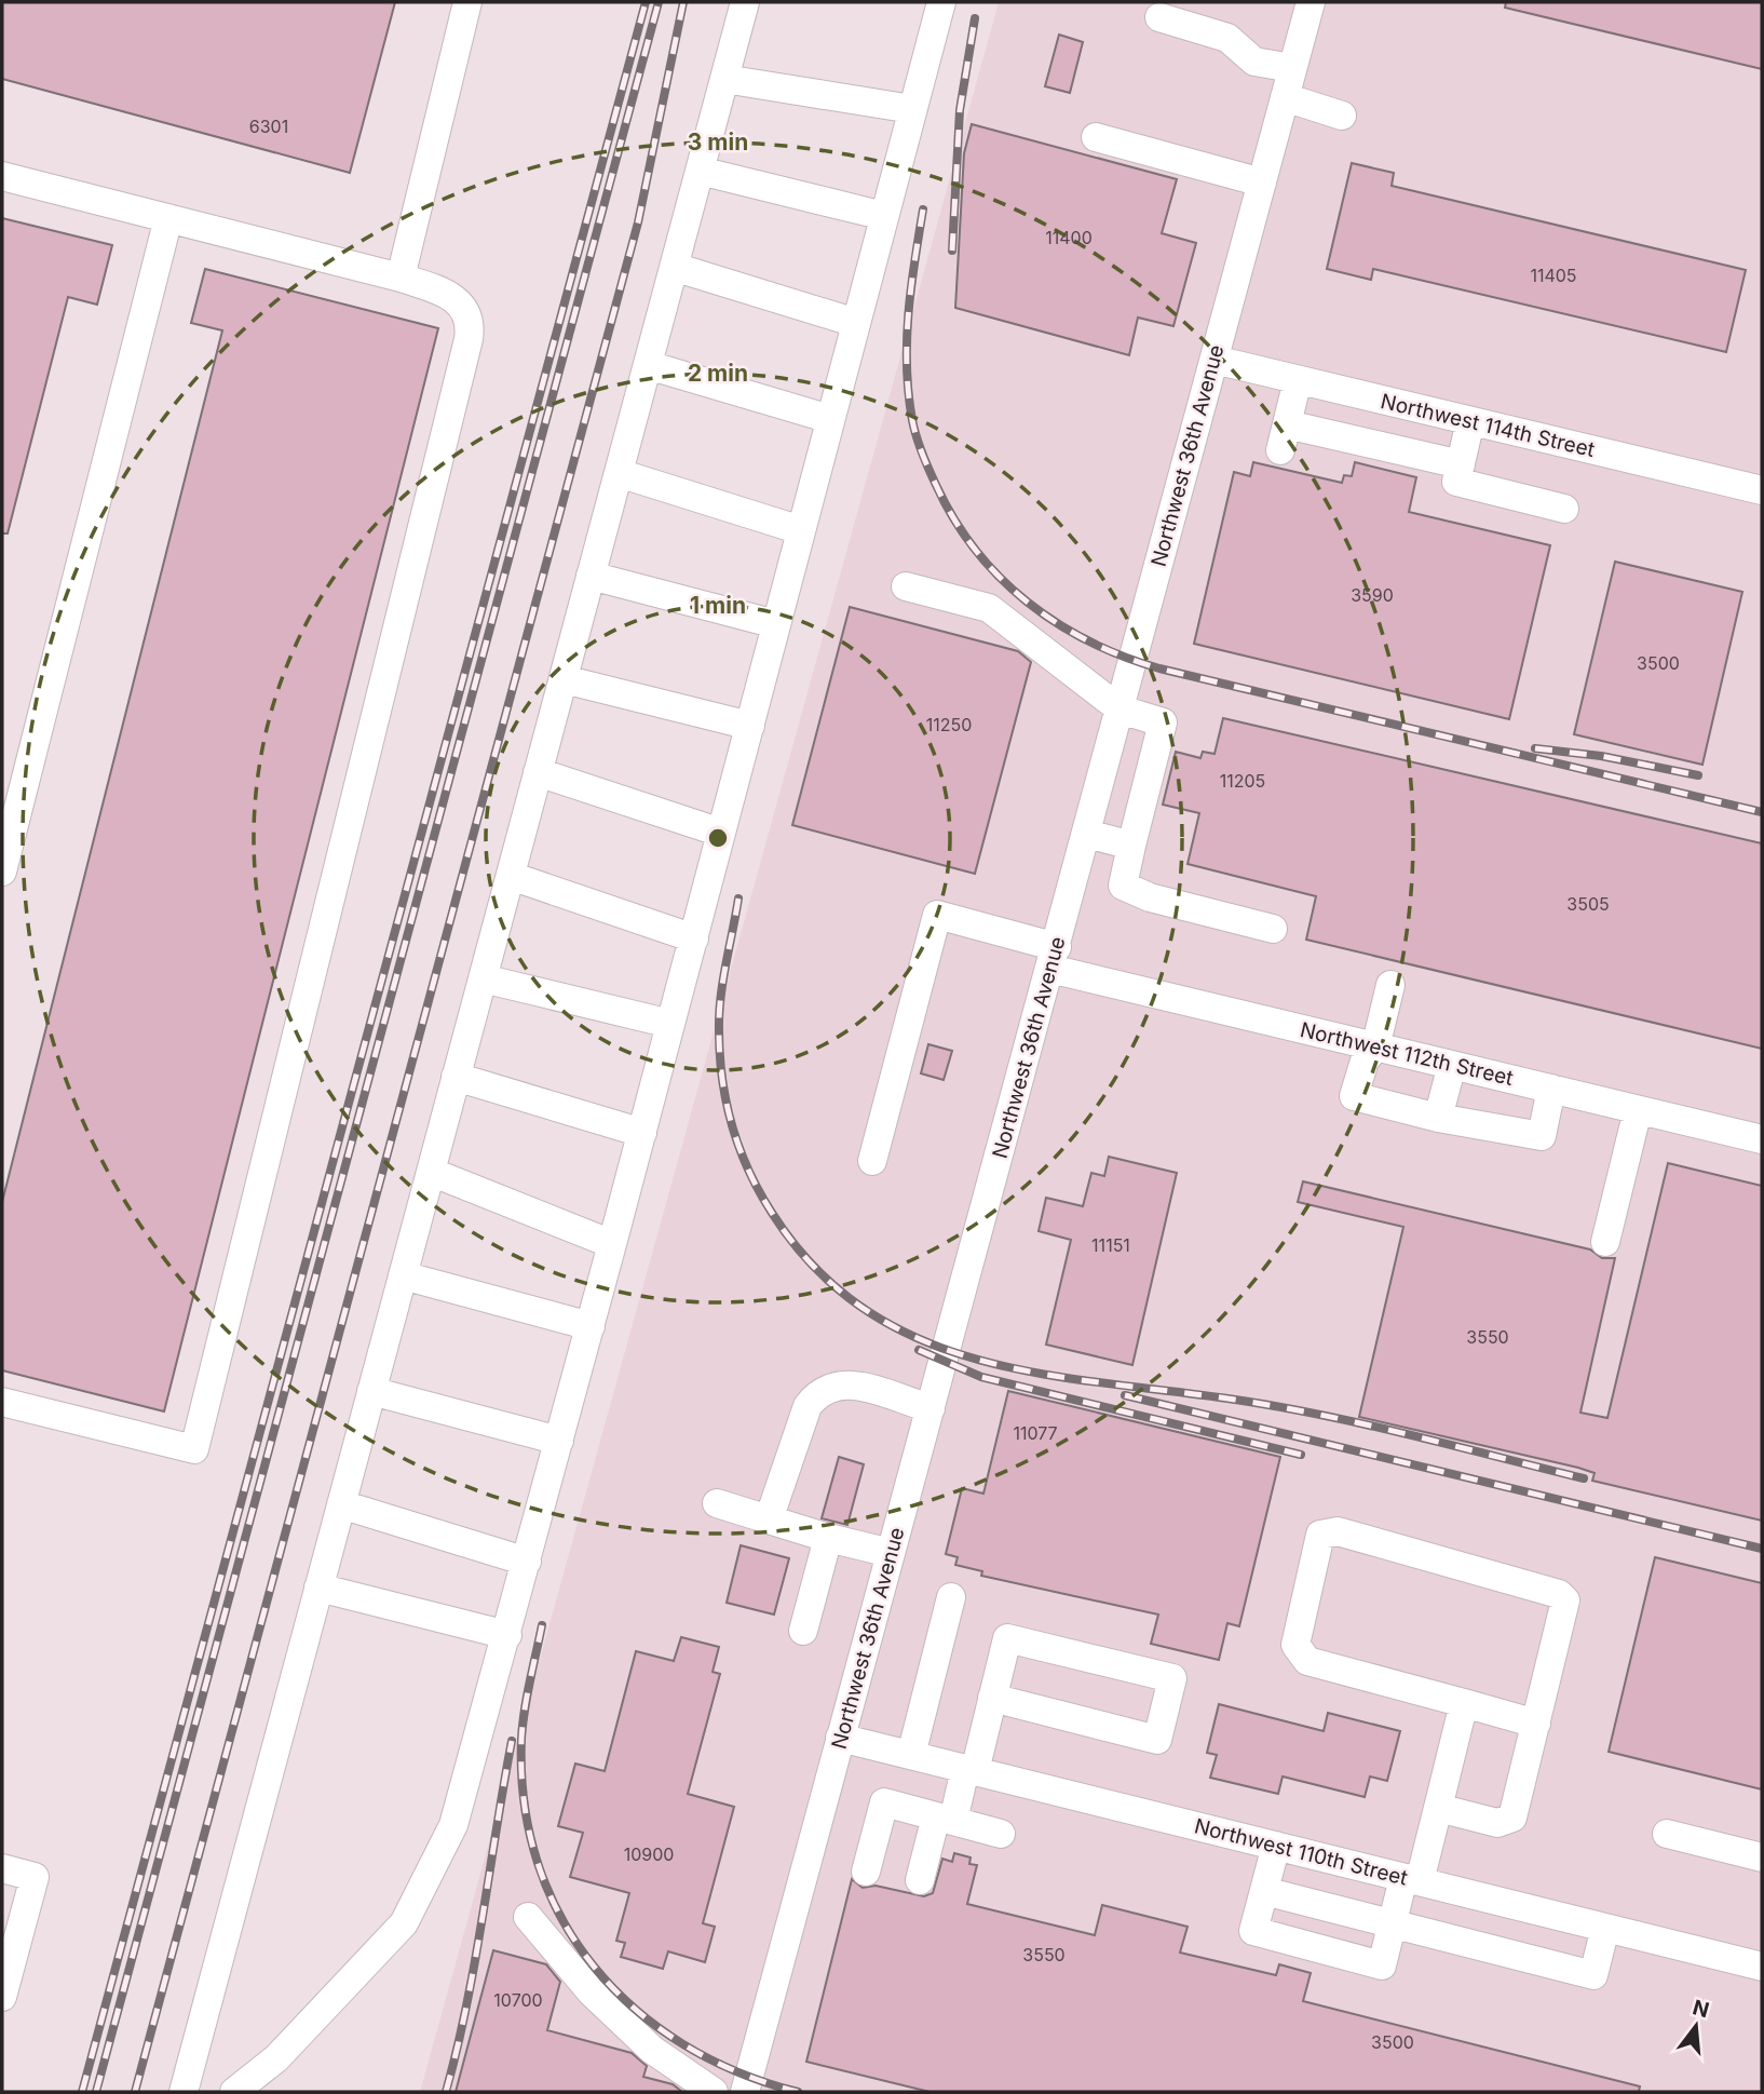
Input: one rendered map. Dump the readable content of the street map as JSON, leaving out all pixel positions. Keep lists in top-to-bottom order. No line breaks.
{"streets":{"street":["Northwest 114th Street","Northwest 36th Avenue","Northwest 112th Street","Northwest 110th Street"]},"crossings":[["Northwest 114th Street","Northwest 36th Avenue"],["Northwest 36th Avenue","Northwest 112th Street"],["Northwest 36th Avenue","Northwest 110th Street"]],"house_numbers":["6301","11400","11405","3590","3500","11250","11205","3505","11151","3550","11077","10900","3550","10700","3500"],"north":"top","rings":["3 min","2 min","1 min"]}
